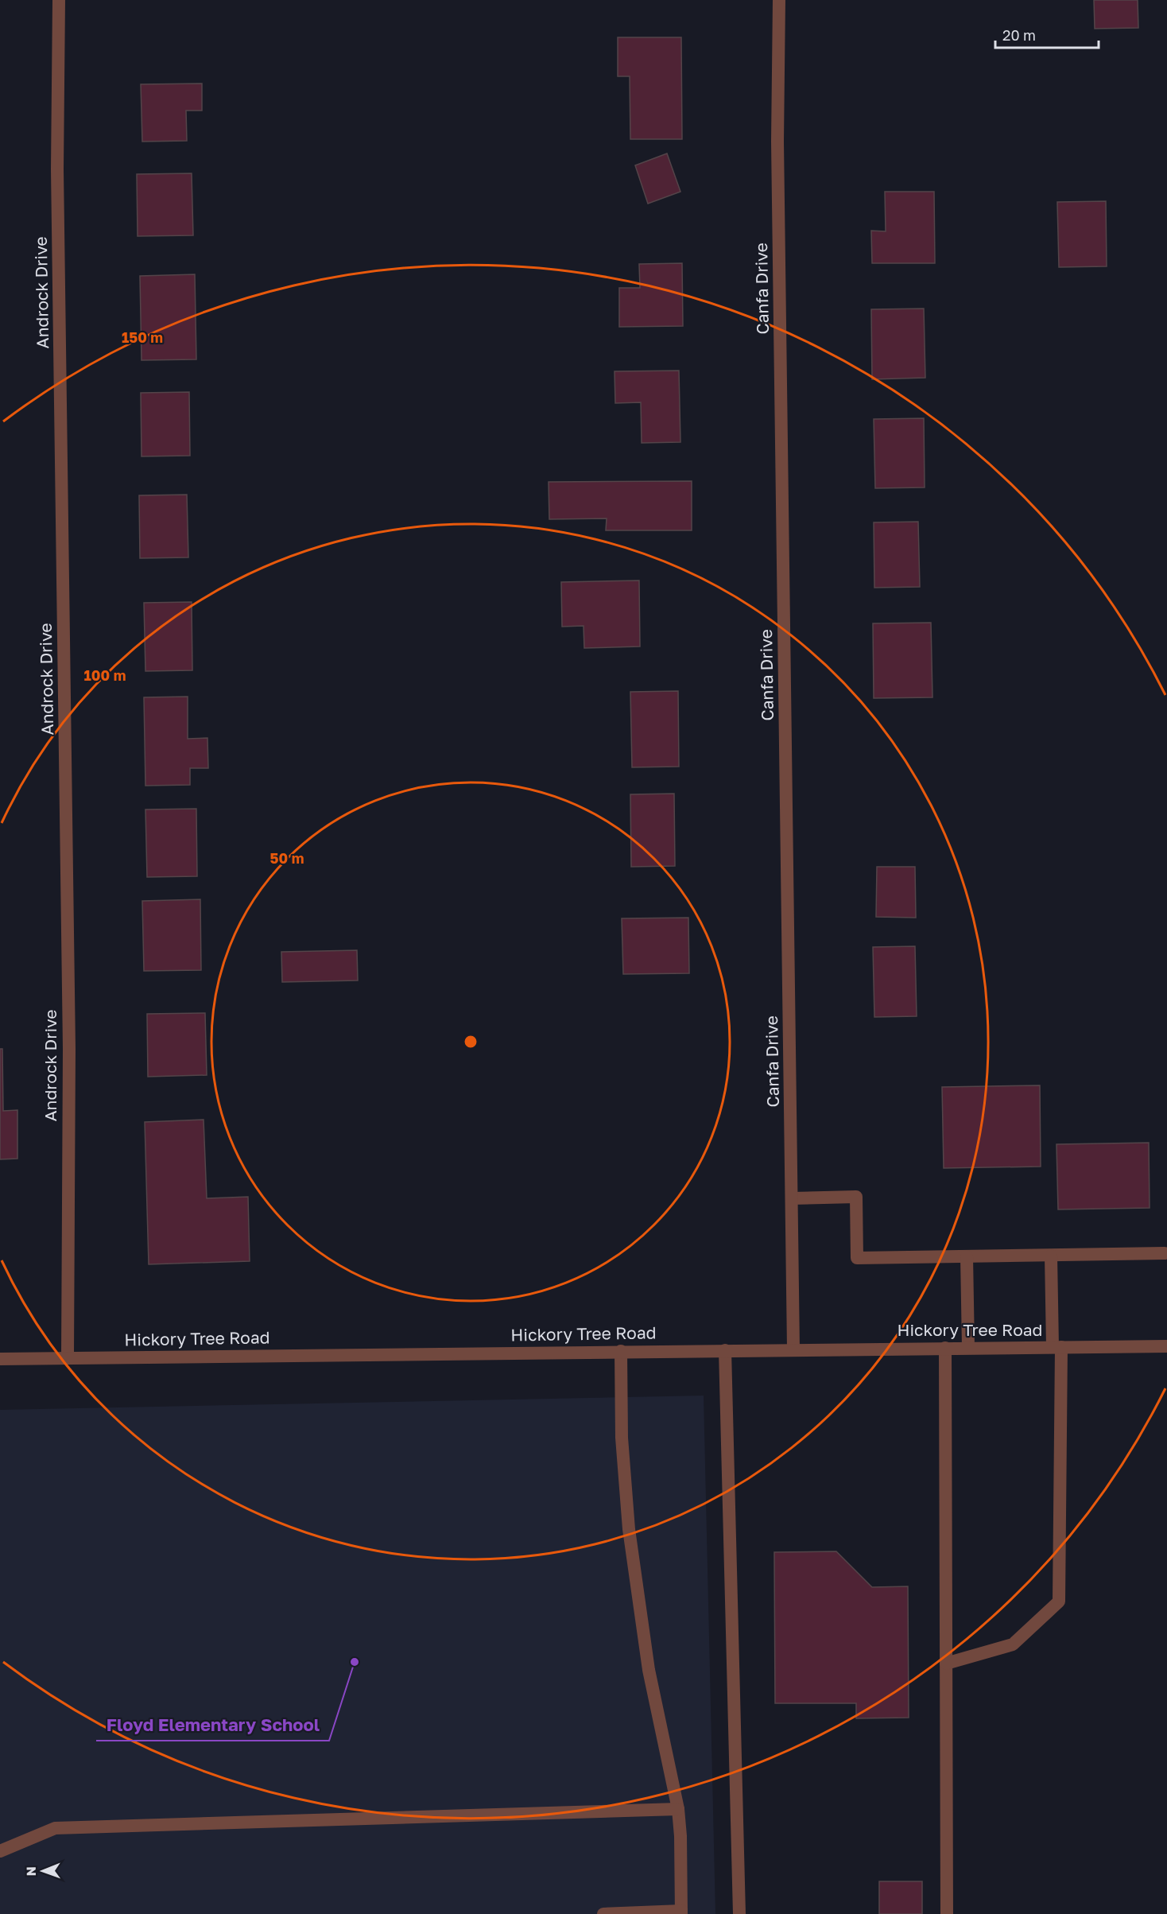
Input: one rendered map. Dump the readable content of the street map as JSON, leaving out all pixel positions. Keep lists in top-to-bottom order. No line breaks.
{"streets":{"street":["Canfa Drive","Androck Drive","Hickory Tree Road"]},"crossings":[["Canfa Drive","Hickory Tree Road"],["Androck Drive","Hickory Tree Road"]],"places":["Floyd Elementary School"],"scale_bar":"20 m","north":"left","rings":["150 m","100 m","50 m"]}
